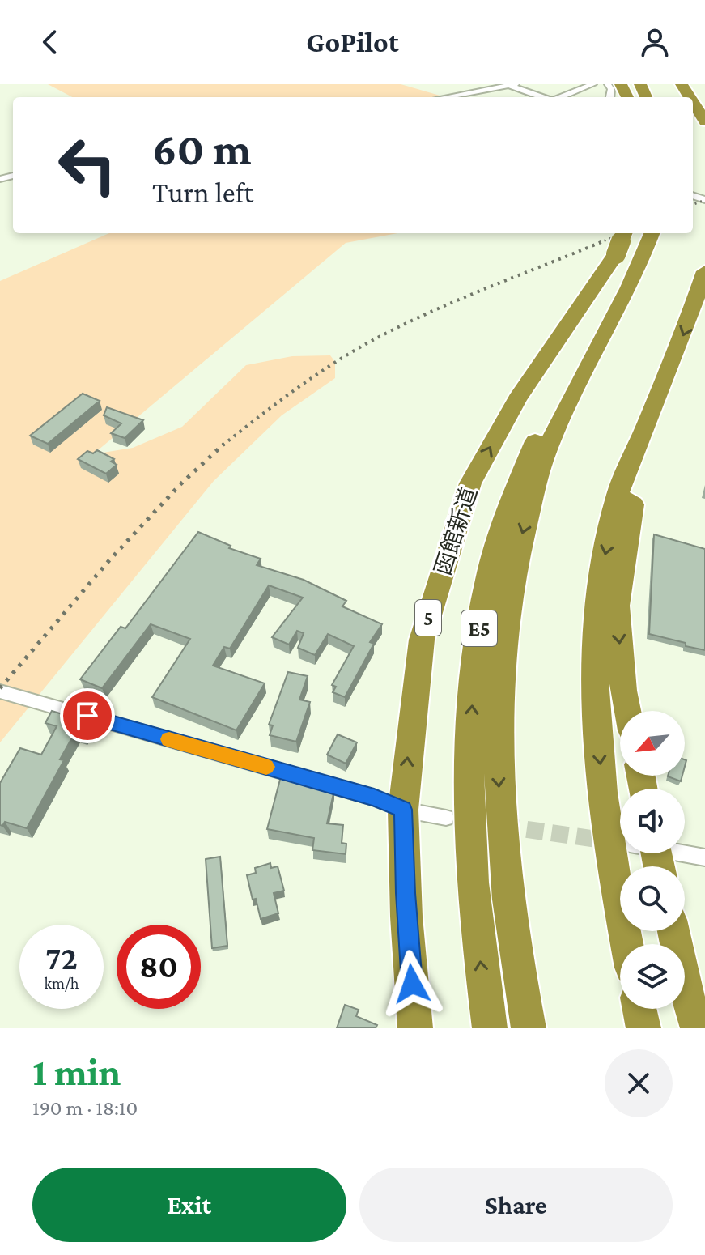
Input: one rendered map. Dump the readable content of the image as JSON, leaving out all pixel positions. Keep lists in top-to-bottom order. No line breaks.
{"streets":{"highway":["函館新道","5","E5"]},"north":"bottom left","page":{"header":"GoPilot","turn":["60 m","Turn left"],"speed":"72 km/h","limit":"80","heading":["1 min","190 m · 18:10"],"buttons":["Exit","Share"]}}
